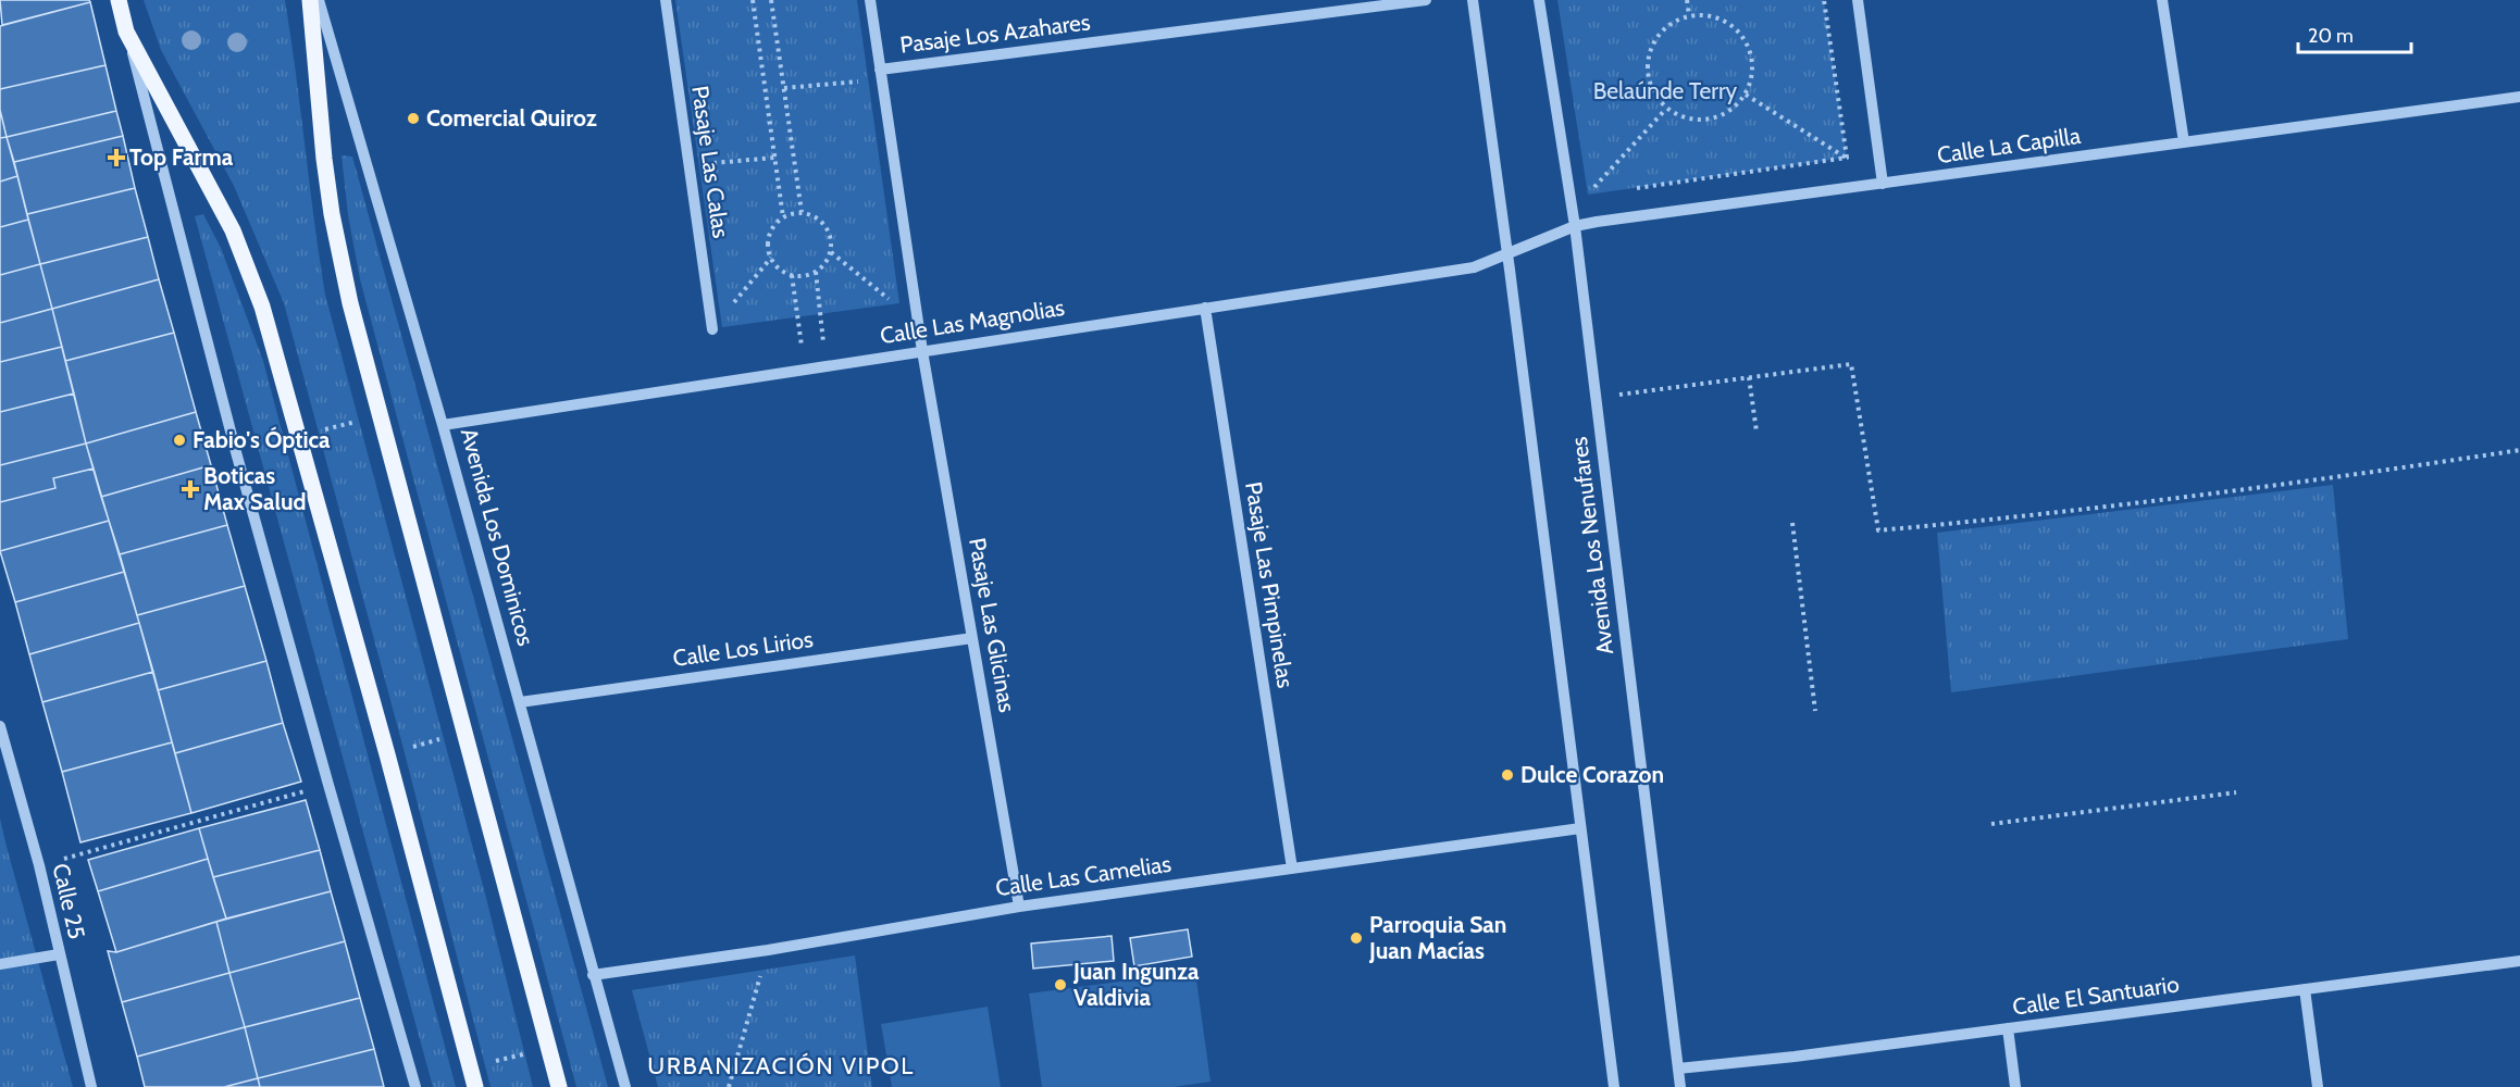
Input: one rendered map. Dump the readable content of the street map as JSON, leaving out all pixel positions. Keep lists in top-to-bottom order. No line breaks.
{"streets":{"street":["Pasaje Los Azahares","Calle La Capilla","Pasaje Las Calas","Calle Las Magnolias","Avenida Los Dominicos","Avenida Los Nenufares","Pasaje Las Pimpinelas","Pasaje Las Glicinas","Calle Los Lirios","Calle Las Camelias","Calle 25","Calle El Santuario"]},"crossings":[["Pasaje Los Azahares","Pasaje Las Glicinas"],["Calle La Capilla","Calle Las Magnolias"],["Calle La Capilla","Avenida Los Nenufares"],["Calle Las Magnolias","Avenida Los Dominicos"],["Calle Las Magnolias","Avenida Los Nenufares"],["Calle Las Magnolias","Pasaje Las Pimpinelas"],["Calle Las Magnolias","Pasaje Las Glicinas"],["Avenida Los Dominicos","Calle Los Lirios"],["Avenida Los Dominicos","Calle Las Camelias"],["Avenida Los Nenufares","Calle Las Camelias"],["Avenida Los Nenufares","Calle El Santuario"],["Pasaje Las Pimpinelas","Calle Las Camelias"],["Pasaje Las Glicinas","Calle Los Lirios"],["Pasaje Las Glicinas","Calle Las Camelias"]],"districts":["URBANIZACIÓN VIPOL"],"parks":["Belaúnde Terry"],"places":{"other":["Comercial Quiroz","Fabio's Óptica","Dulce Corazon","Parroquia San Juan Macías","Juan Ingunza Valdivia"],"health":["Top Farma","Boticas Max Salud"]},"scale_bar":"20 m"}
